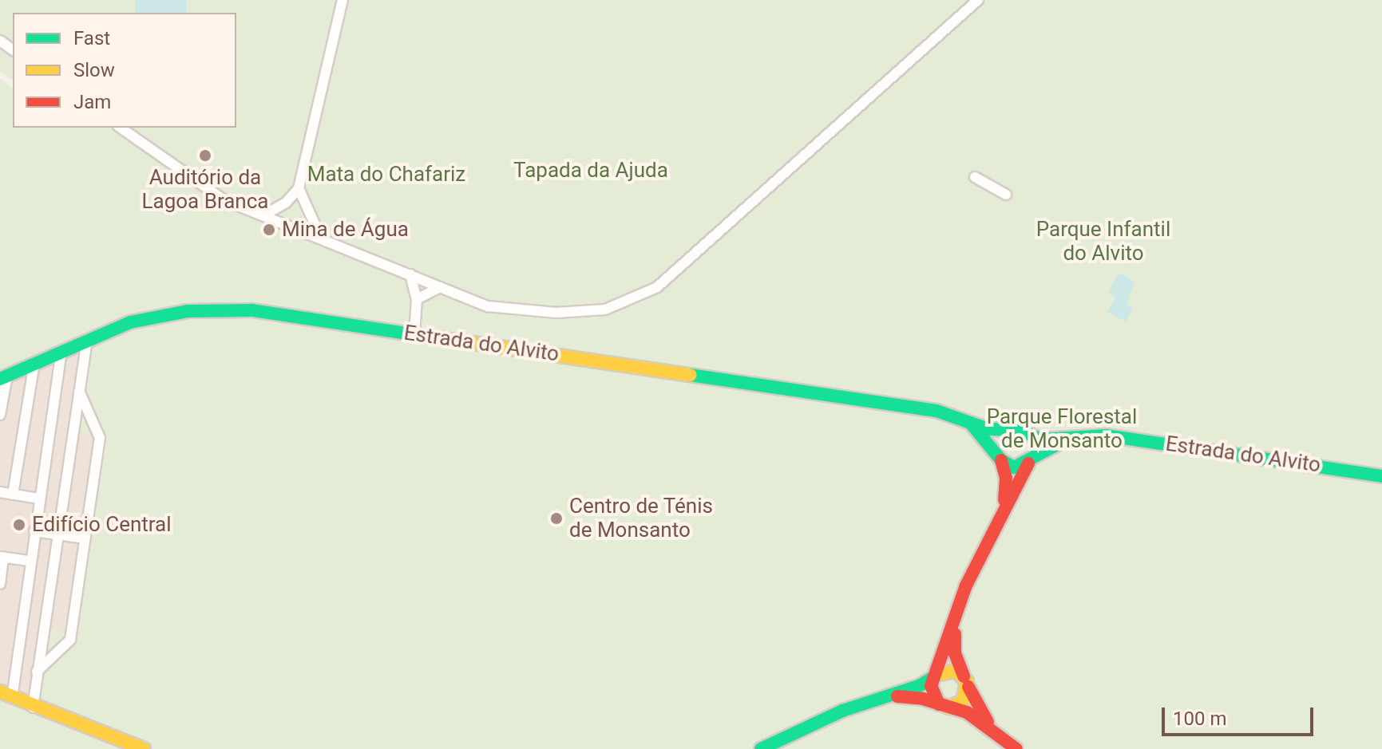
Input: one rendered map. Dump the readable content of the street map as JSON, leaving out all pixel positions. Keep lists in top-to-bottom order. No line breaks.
{"streets":{"street":["Estrada do Alvito"]},"parks":["Tapada da Ajuda","Mata do Chafariz","Parque Infantil do Alvito","Parque Florestal de Monsanto"],"places":["Auditório da Lagoa Branca","Mina de Água","Centro de Ténis de Monsanto","Edifício Central"],"legend":["Fast","Slow","Jam"],"scale_bar":"100 m"}
